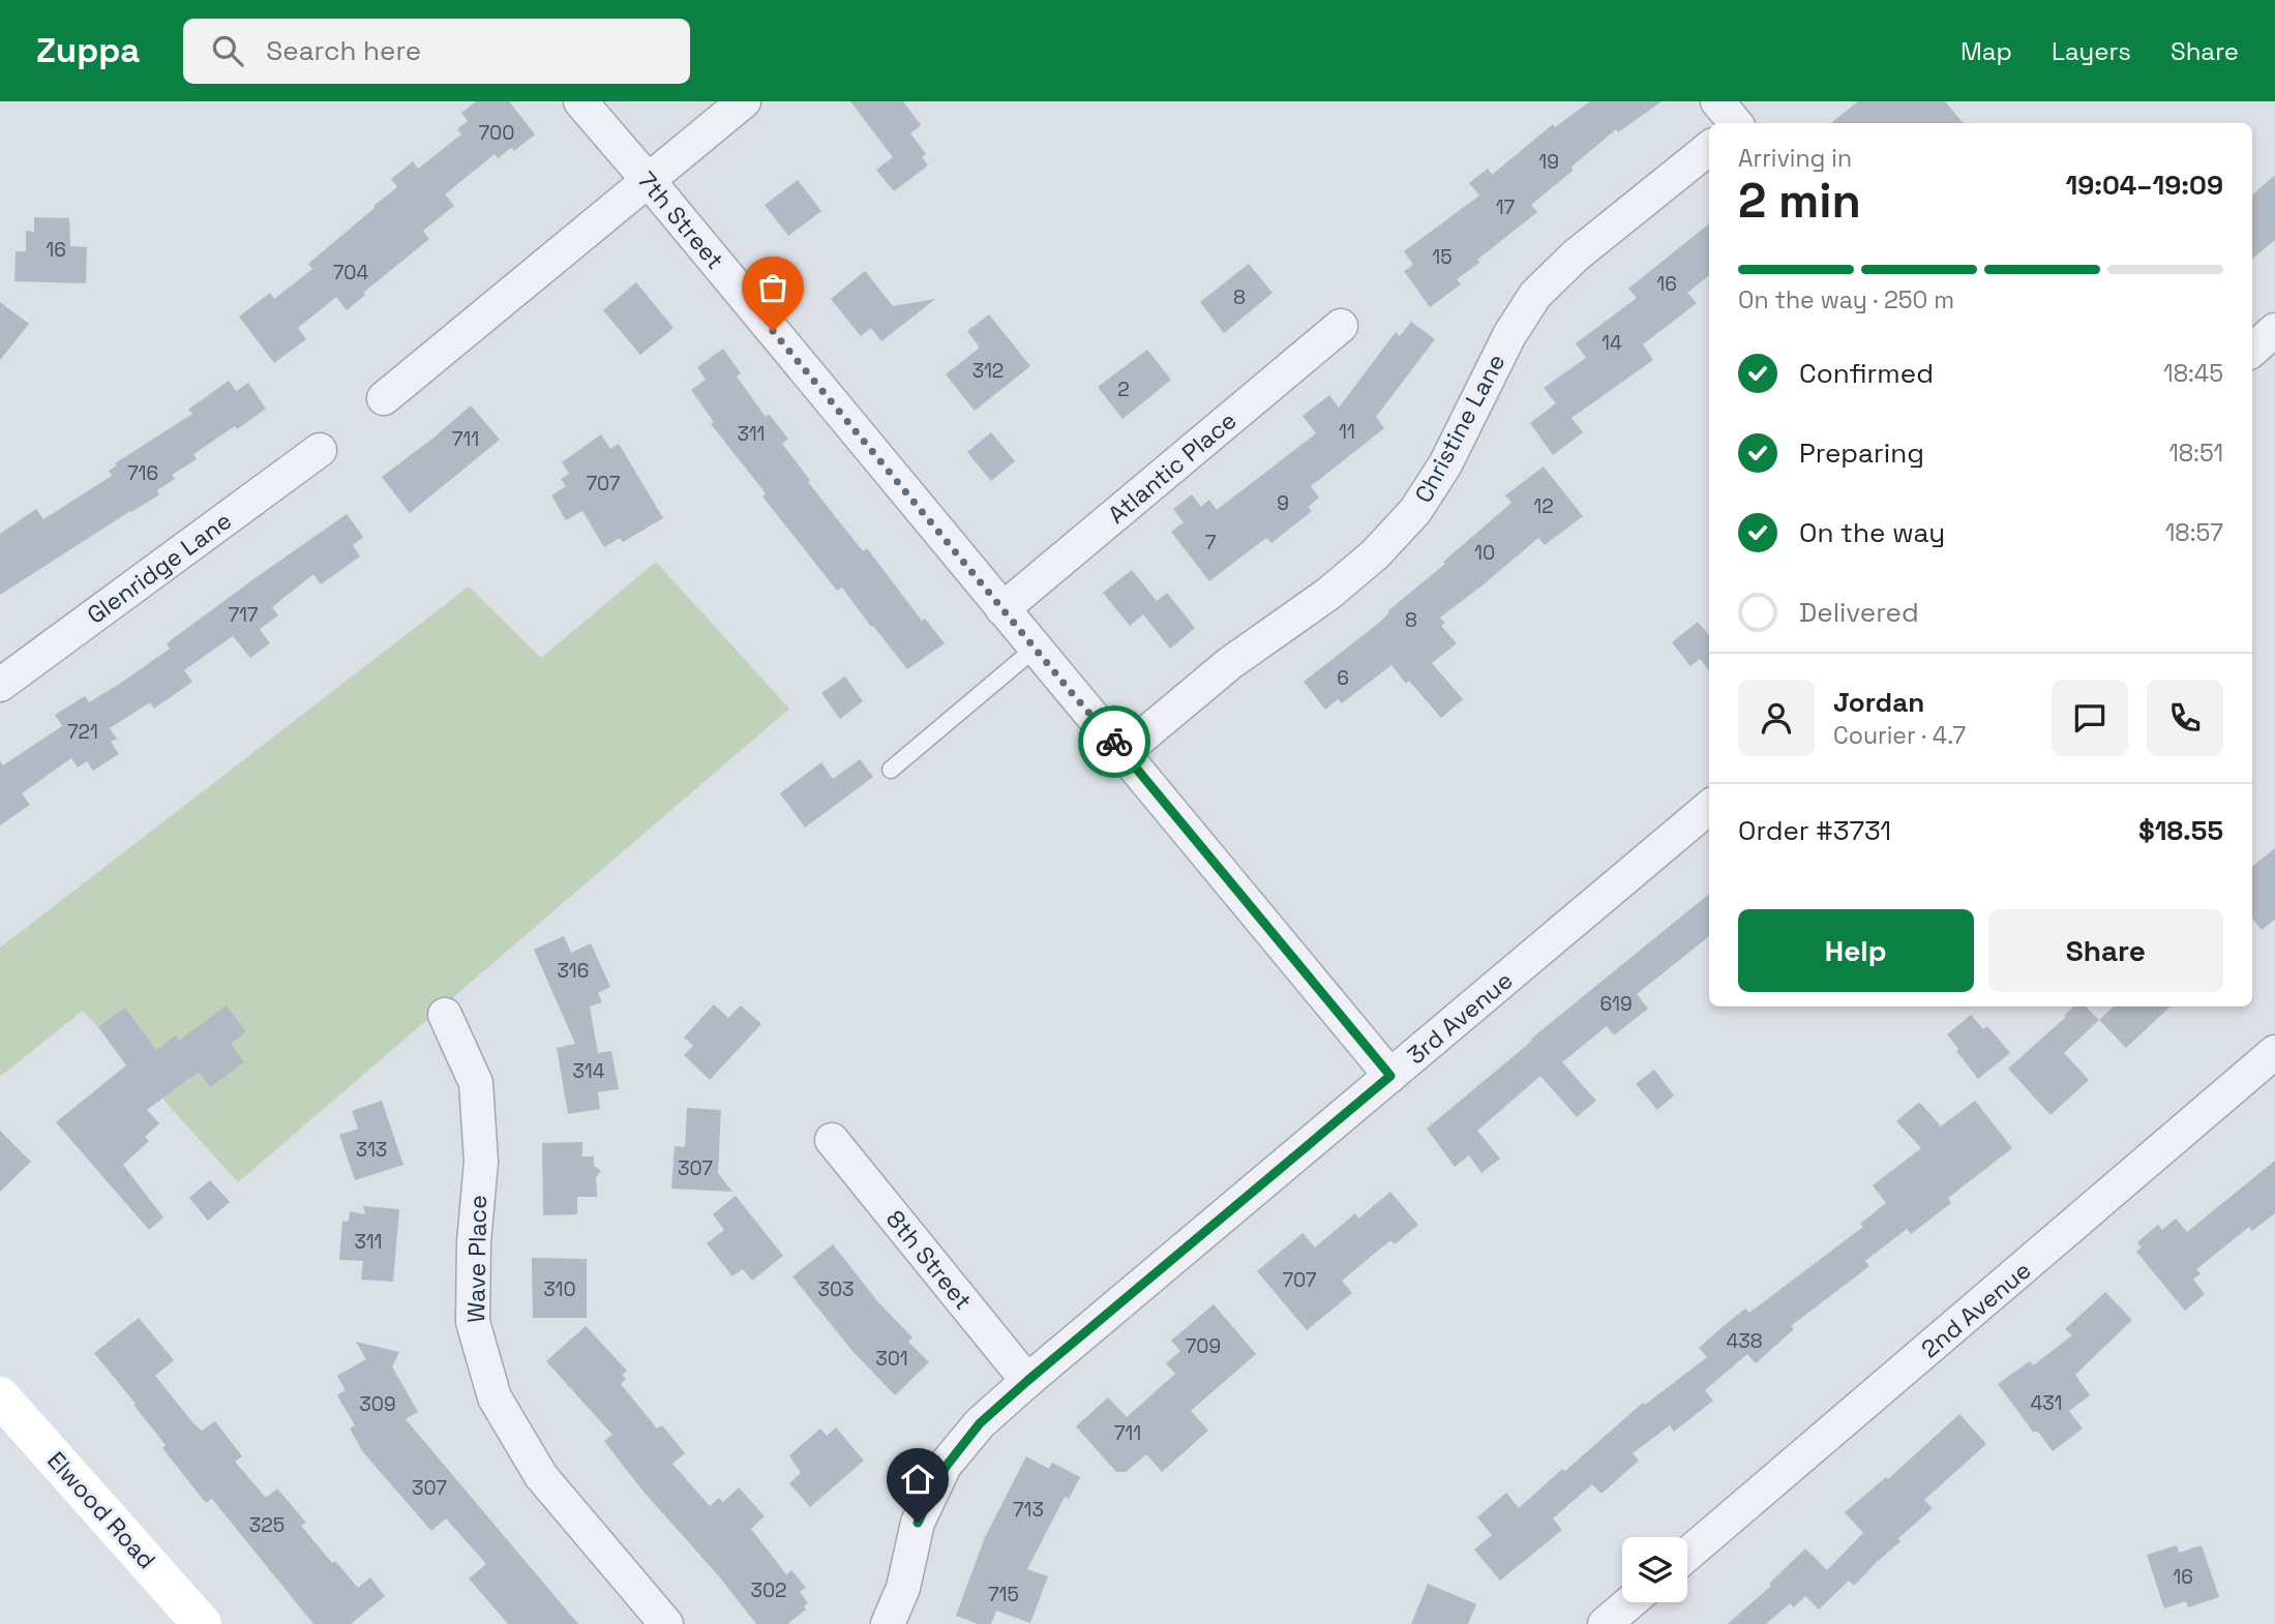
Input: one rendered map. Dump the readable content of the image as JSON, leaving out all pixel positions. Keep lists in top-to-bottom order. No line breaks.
{"streets":{"main road":["Elwood Road"],"street":["7th Street","Christine Lane","Atlantic Place","Glenridge Lane","3rd Avenue","Wave Place","8th Street","2nd Avenue"]},"crossings":[["7th Street","Christine Lane"],["7th Street","Atlantic Place"],["7th Street","3rd Avenue"],["3rd Avenue","8th Street"]],"house_numbers":["700","19","17","16","15","704","16","8","14","312","2","11","311","711","716","707","9","12","7","10","717","8","6","721","316","619","314","313","307","311","707","310","303","438","709","301","431","309","711","307","713","325","16","302","715"],"page":{"header":"Zuppa","search":"Search here","nav":["Map","Layers","Share"],"heading":["2 min","Arriving in","19:04–19:09"],"panel":["Jordan","Courier · 4.7","Order #3731","$18.55"],"bar":"On the way · 250 m","list":[["Confirmed","18:45"],["Preparing","18:51"],["On the way","18:57"],"Delivered"],"buttons":["Help","Share"]}}
